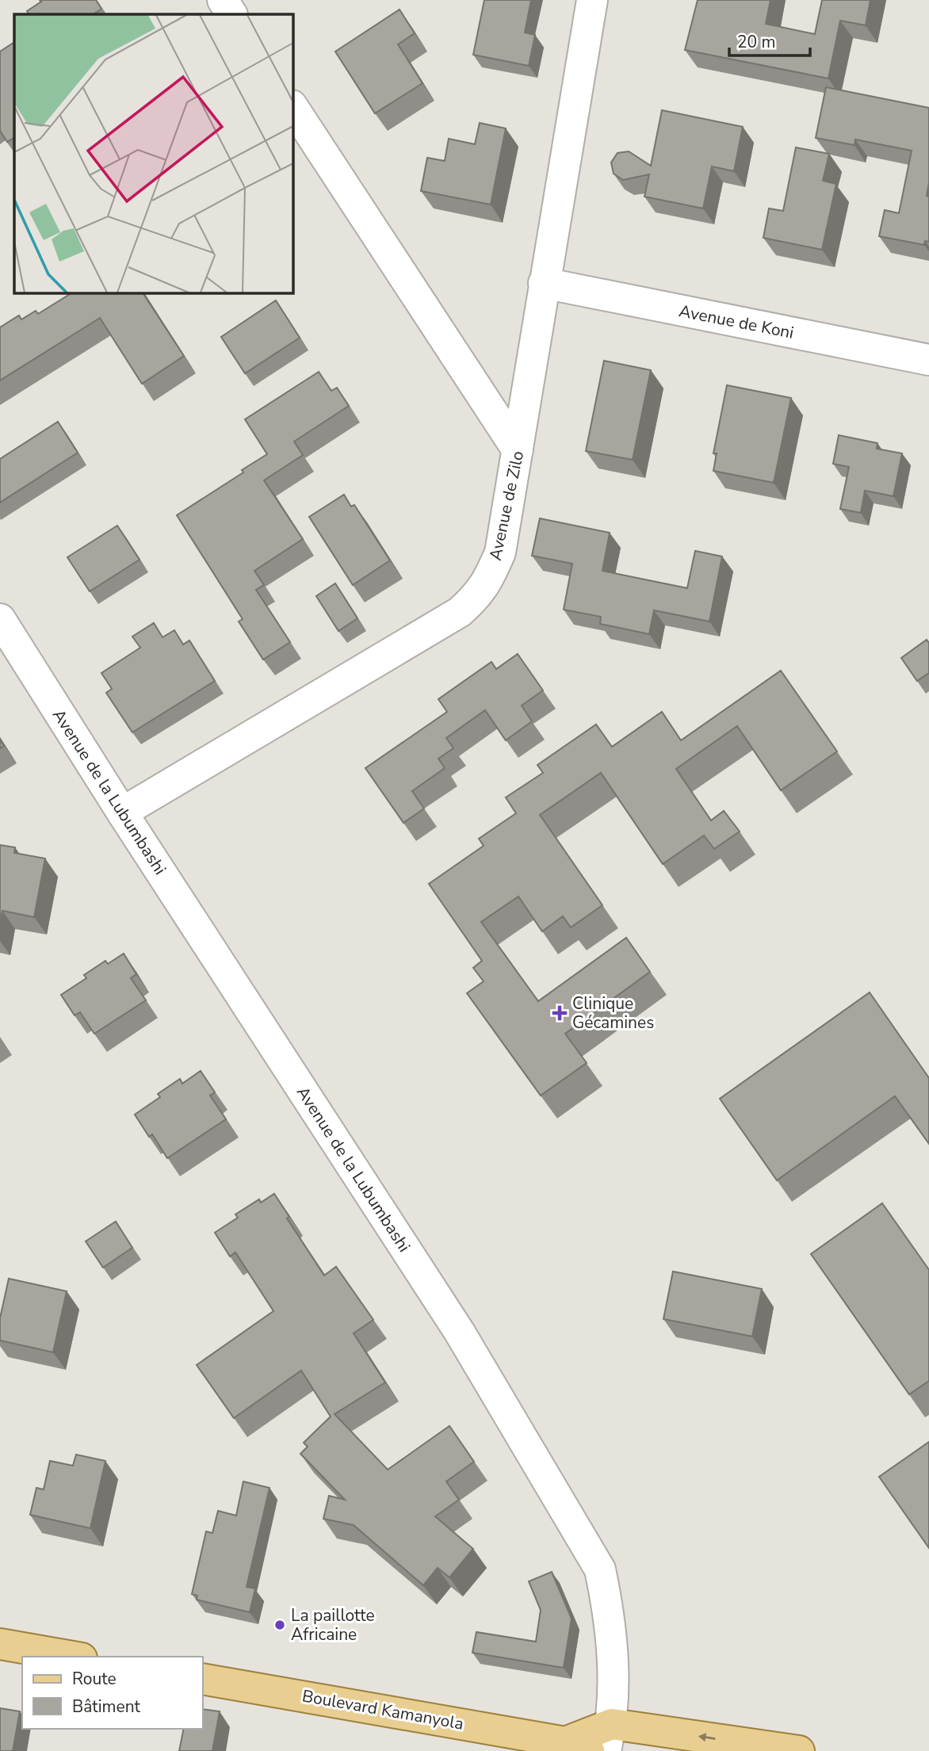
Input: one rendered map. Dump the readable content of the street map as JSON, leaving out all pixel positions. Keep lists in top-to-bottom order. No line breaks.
{"streets":{"main road":["Boulevard Kamanyola"],"street":["Avenue de Koni","Avenue de Zilo","Avenue de la Lubumbashi"]},"crossings":[["Avenue de Koni","Avenue de Zilo"],["Avenue de Zilo","Avenue de la Lubumbashi"],["Avenue de la Lubumbashi","Boulevard Kamanyola"]],"places":{"health":["Clinique Gécamines"],"other":["La paillotte Africaine"]},"legend":["Route","Bâtiment"],"scale_bar":"20 m"}
